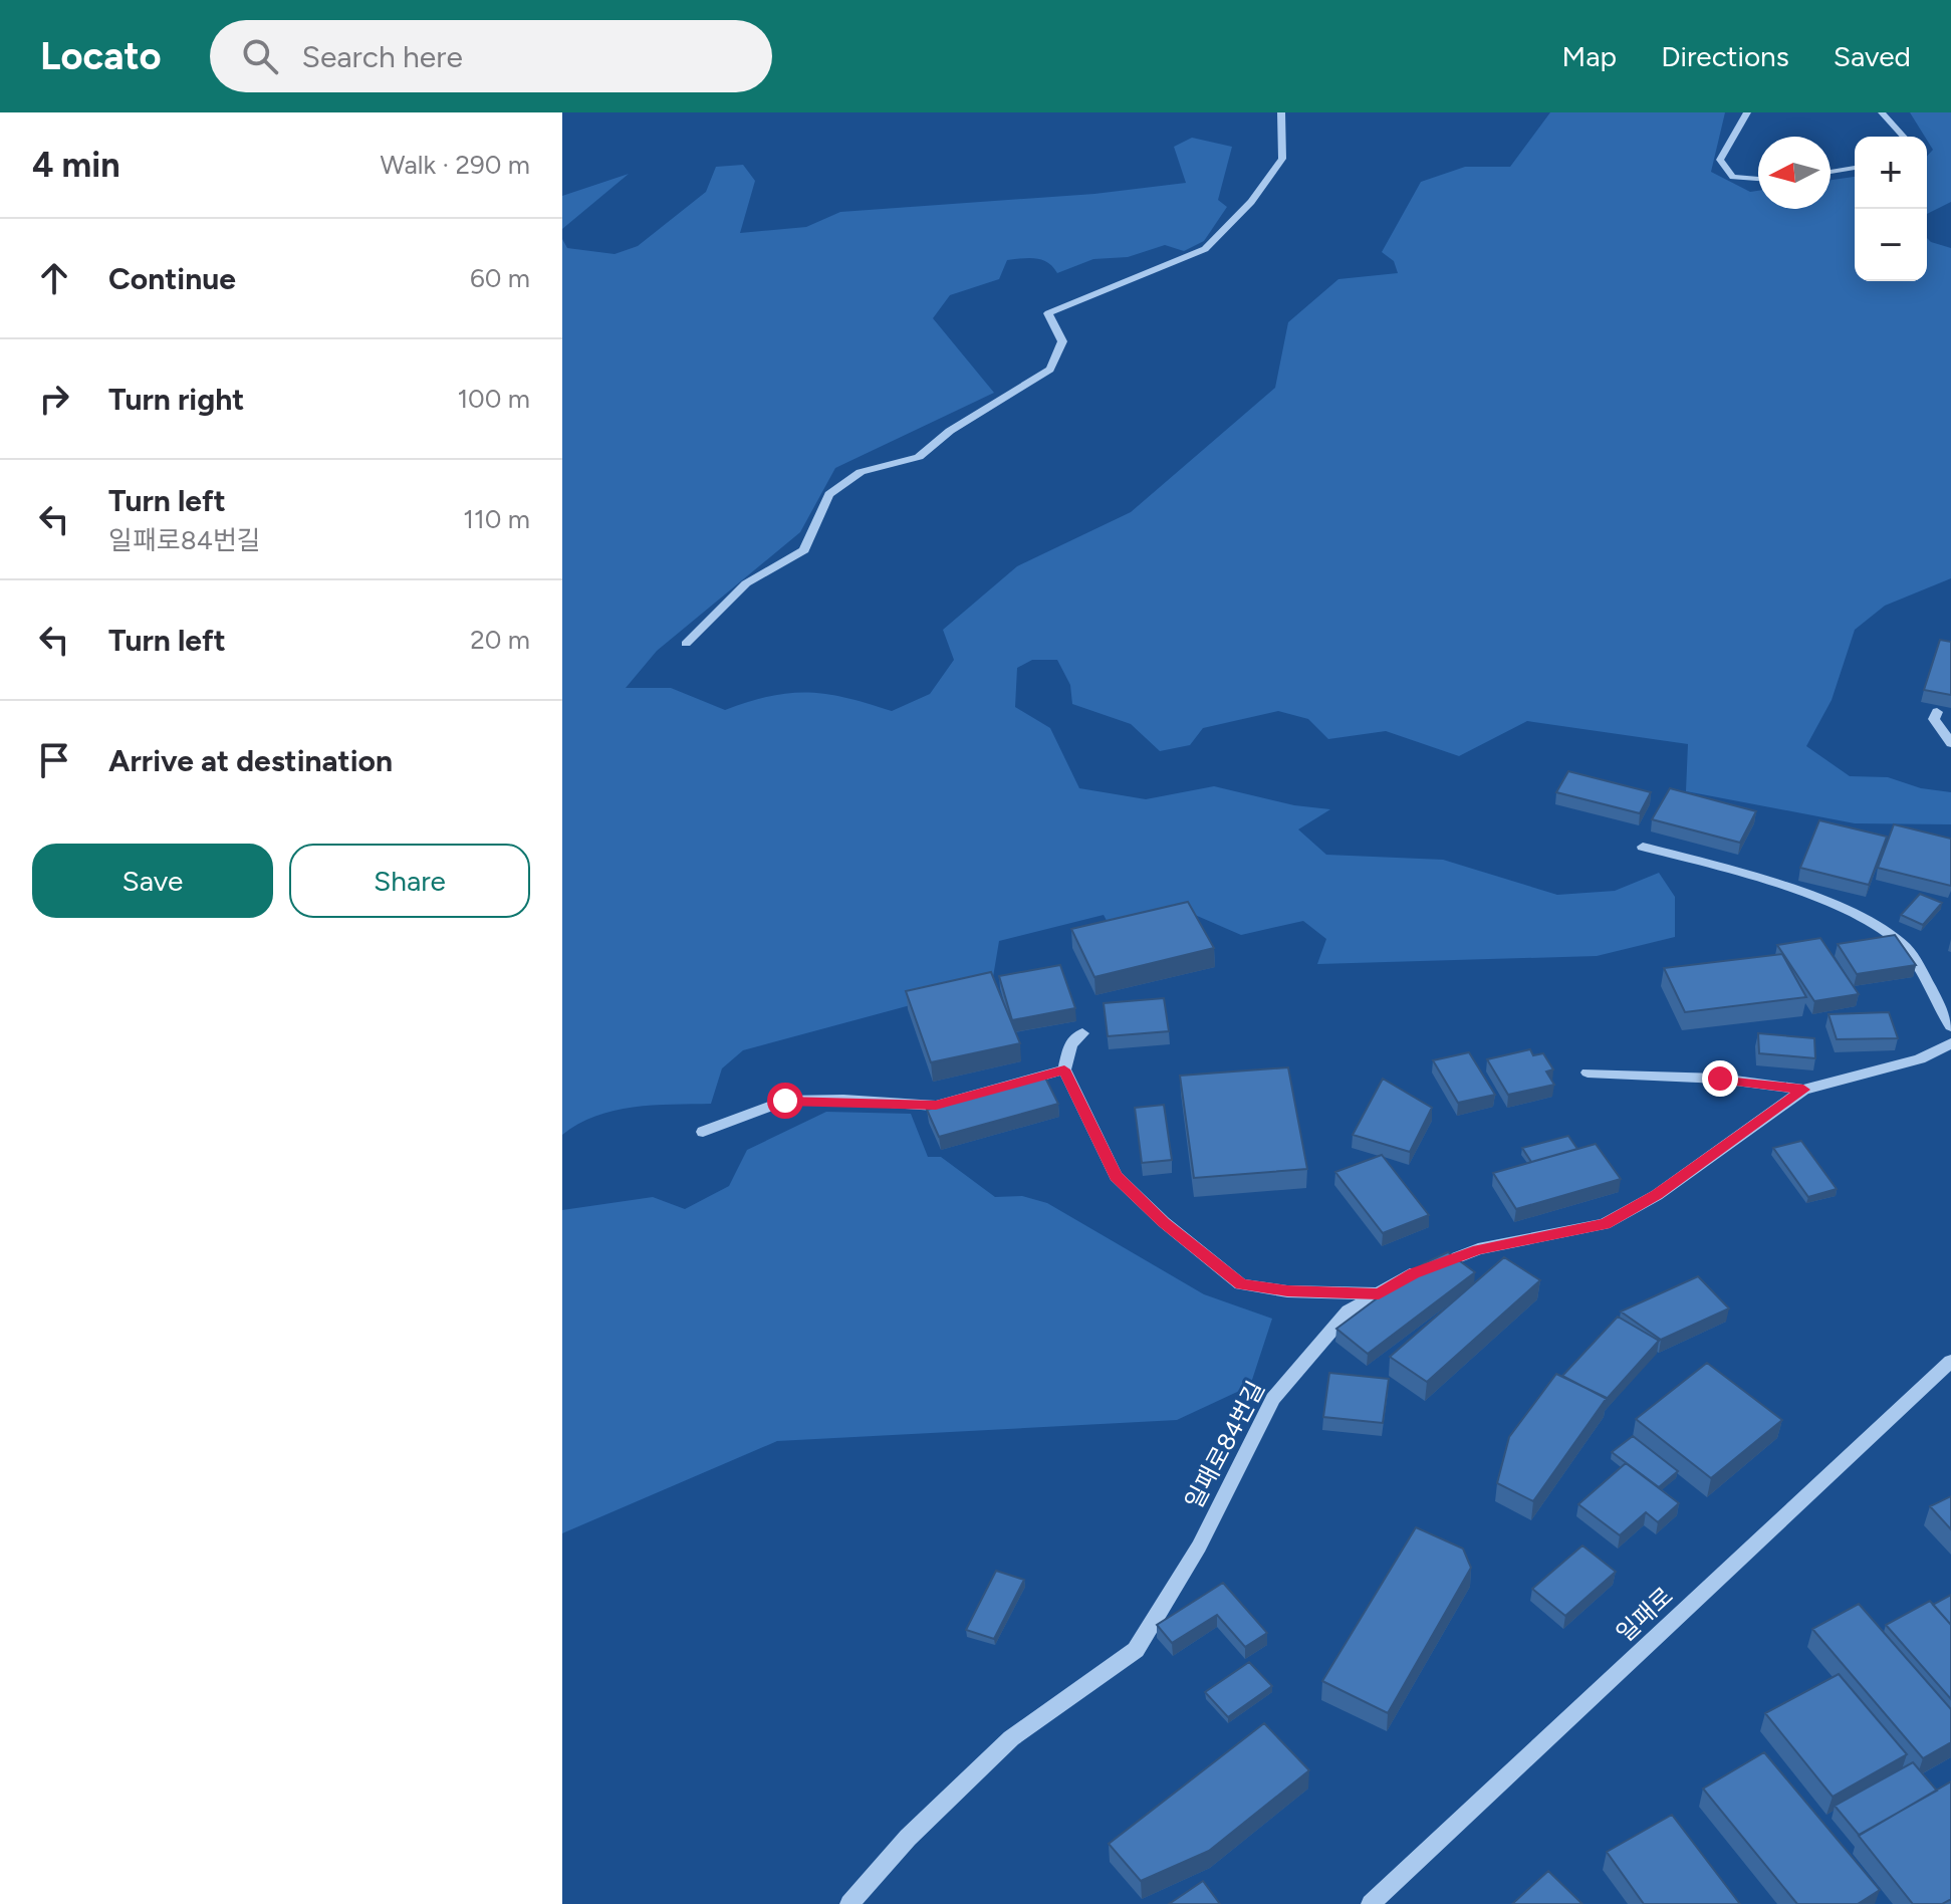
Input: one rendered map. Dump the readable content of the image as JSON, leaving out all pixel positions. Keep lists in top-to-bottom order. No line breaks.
{"streets":{"street":["일패로84번길","일패로"]},"north":"left","page":{"header":"Locato","search":"Search here","nav":["Map","Directions","Saved"],"heading":["4 min","Walk · 290 m"],"map_buttons":["+","−"],"list":[["Continue","60 m"],["Turn right","100 m"],["Turn left","일패로84번길","110 m"],["Turn left","20 m"],"Arrive at destination"],"buttons":["Save","Share"]}}
